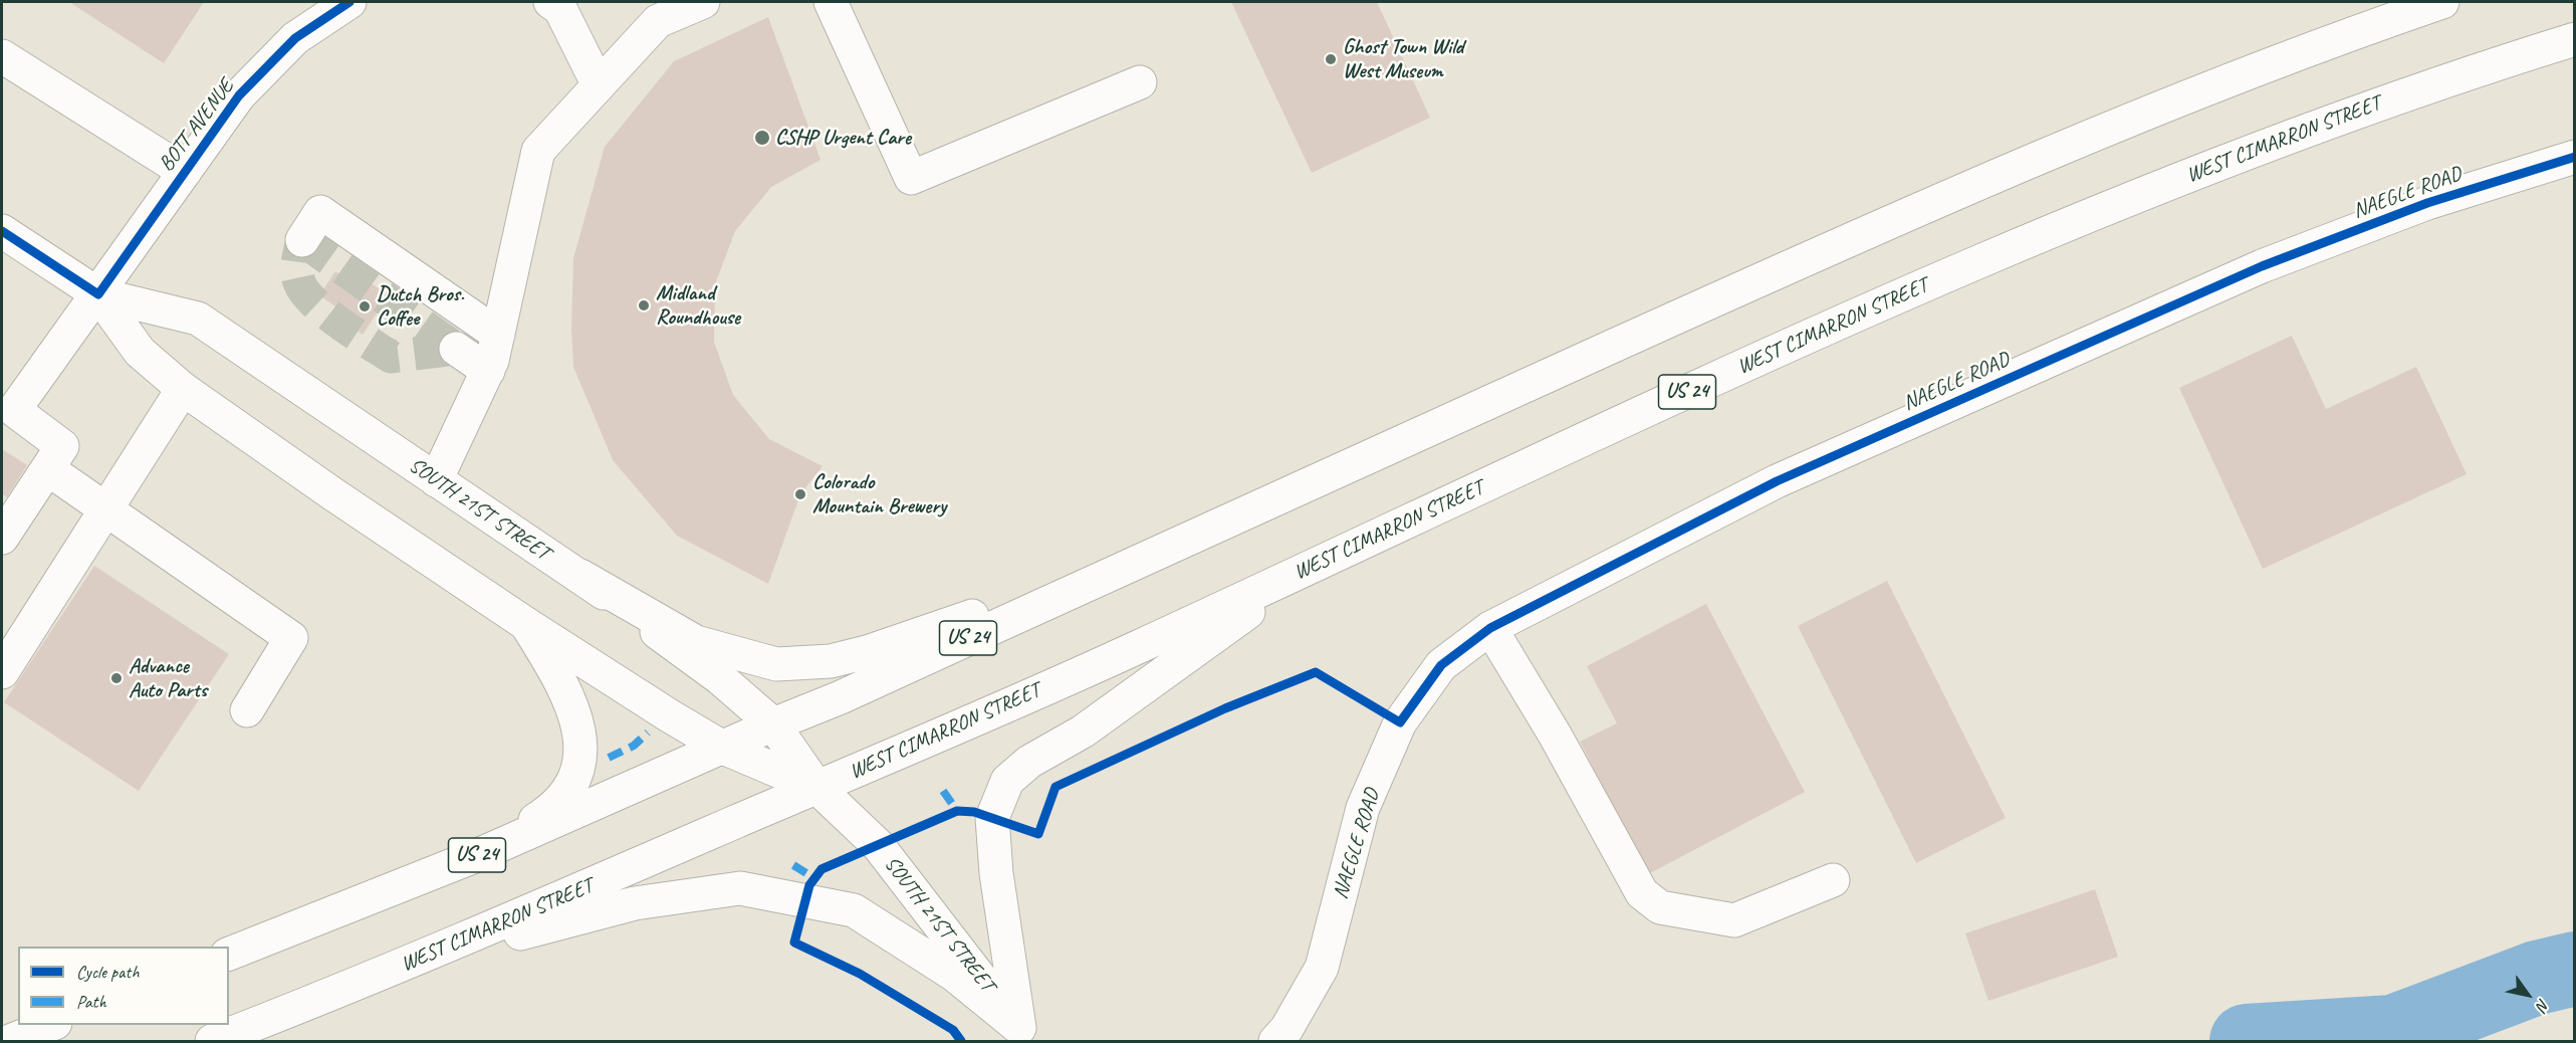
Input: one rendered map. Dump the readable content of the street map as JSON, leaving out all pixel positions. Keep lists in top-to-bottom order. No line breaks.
{"streets":{"main road":["BOTT AVENUE","WEST CIMARRON STREET","NAEGLE ROAD","US 24","SOUTH 21ST STREET"]},"crossings":[["BOTT AVENUE","SOUTH 21ST STREET"],["WEST CIMARRON STREET","SOUTH 21ST STREET"],["US 24","SOUTH 21ST STREET"]],"places":["Ghost Town Wild West Museum","CSHP Urgent Care","Midland Roundhouse","Dutch Bros. Coffee","Colorado Mountain Brewery","Advance Auto Parts"],"legend":["Cycle path","Path"],"north":"bottom right"}
